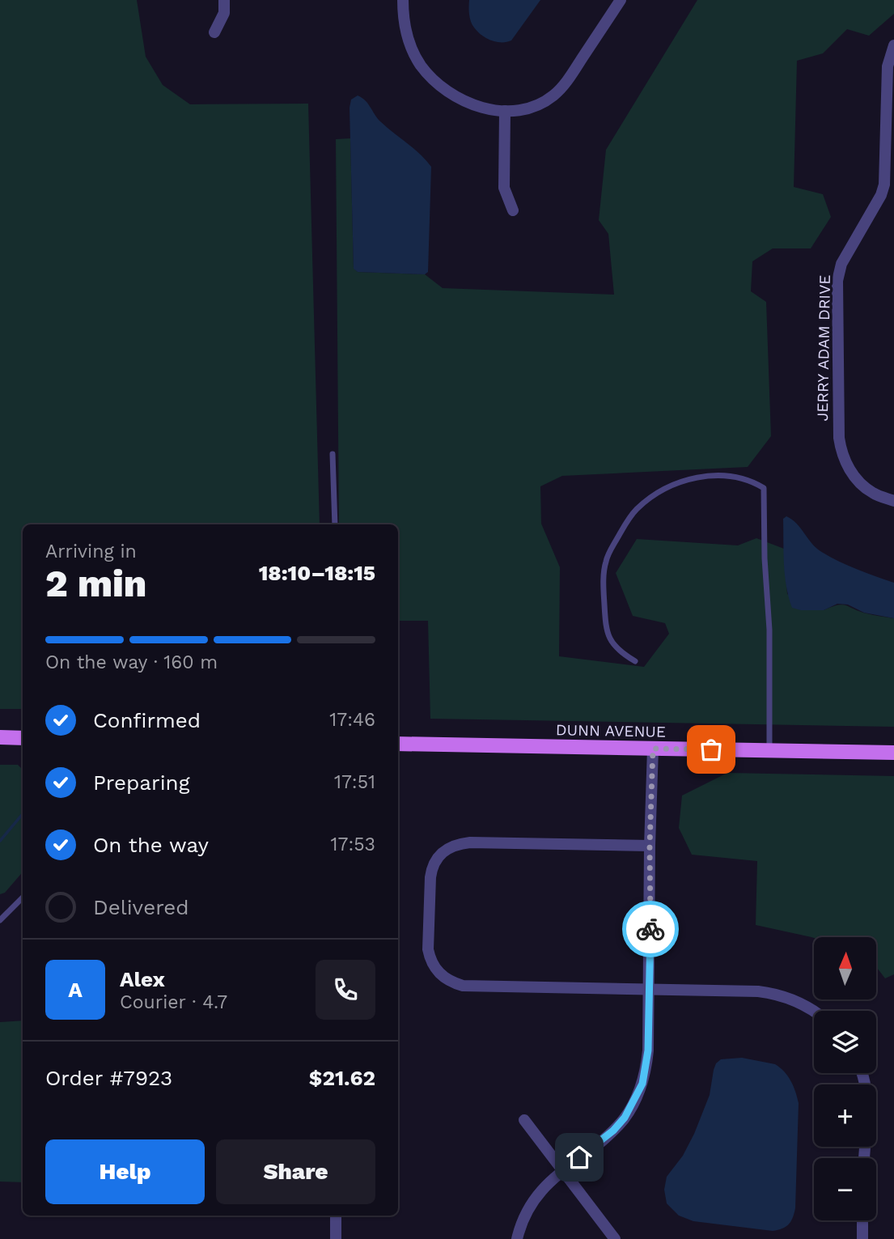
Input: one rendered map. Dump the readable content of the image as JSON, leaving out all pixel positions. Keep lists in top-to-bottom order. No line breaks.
{"streets":{"main road":["DUNN AVENUE"],"street":["JERRY ADAM DRIVE"]},"north":"top","page":{"heading":["2 min","Arriving in","18:10–18:15"],"panel":["Alex","Courier · 4.7","Order #7923","$21.62"],"bar":"On the way · 160 m","list":[["Confirmed","17:46"],["Preparing","17:51"],["On the way","17:53"],"Delivered"],"map_buttons":["+","−"],"round":"A","buttons":["Help","Share"]}}
